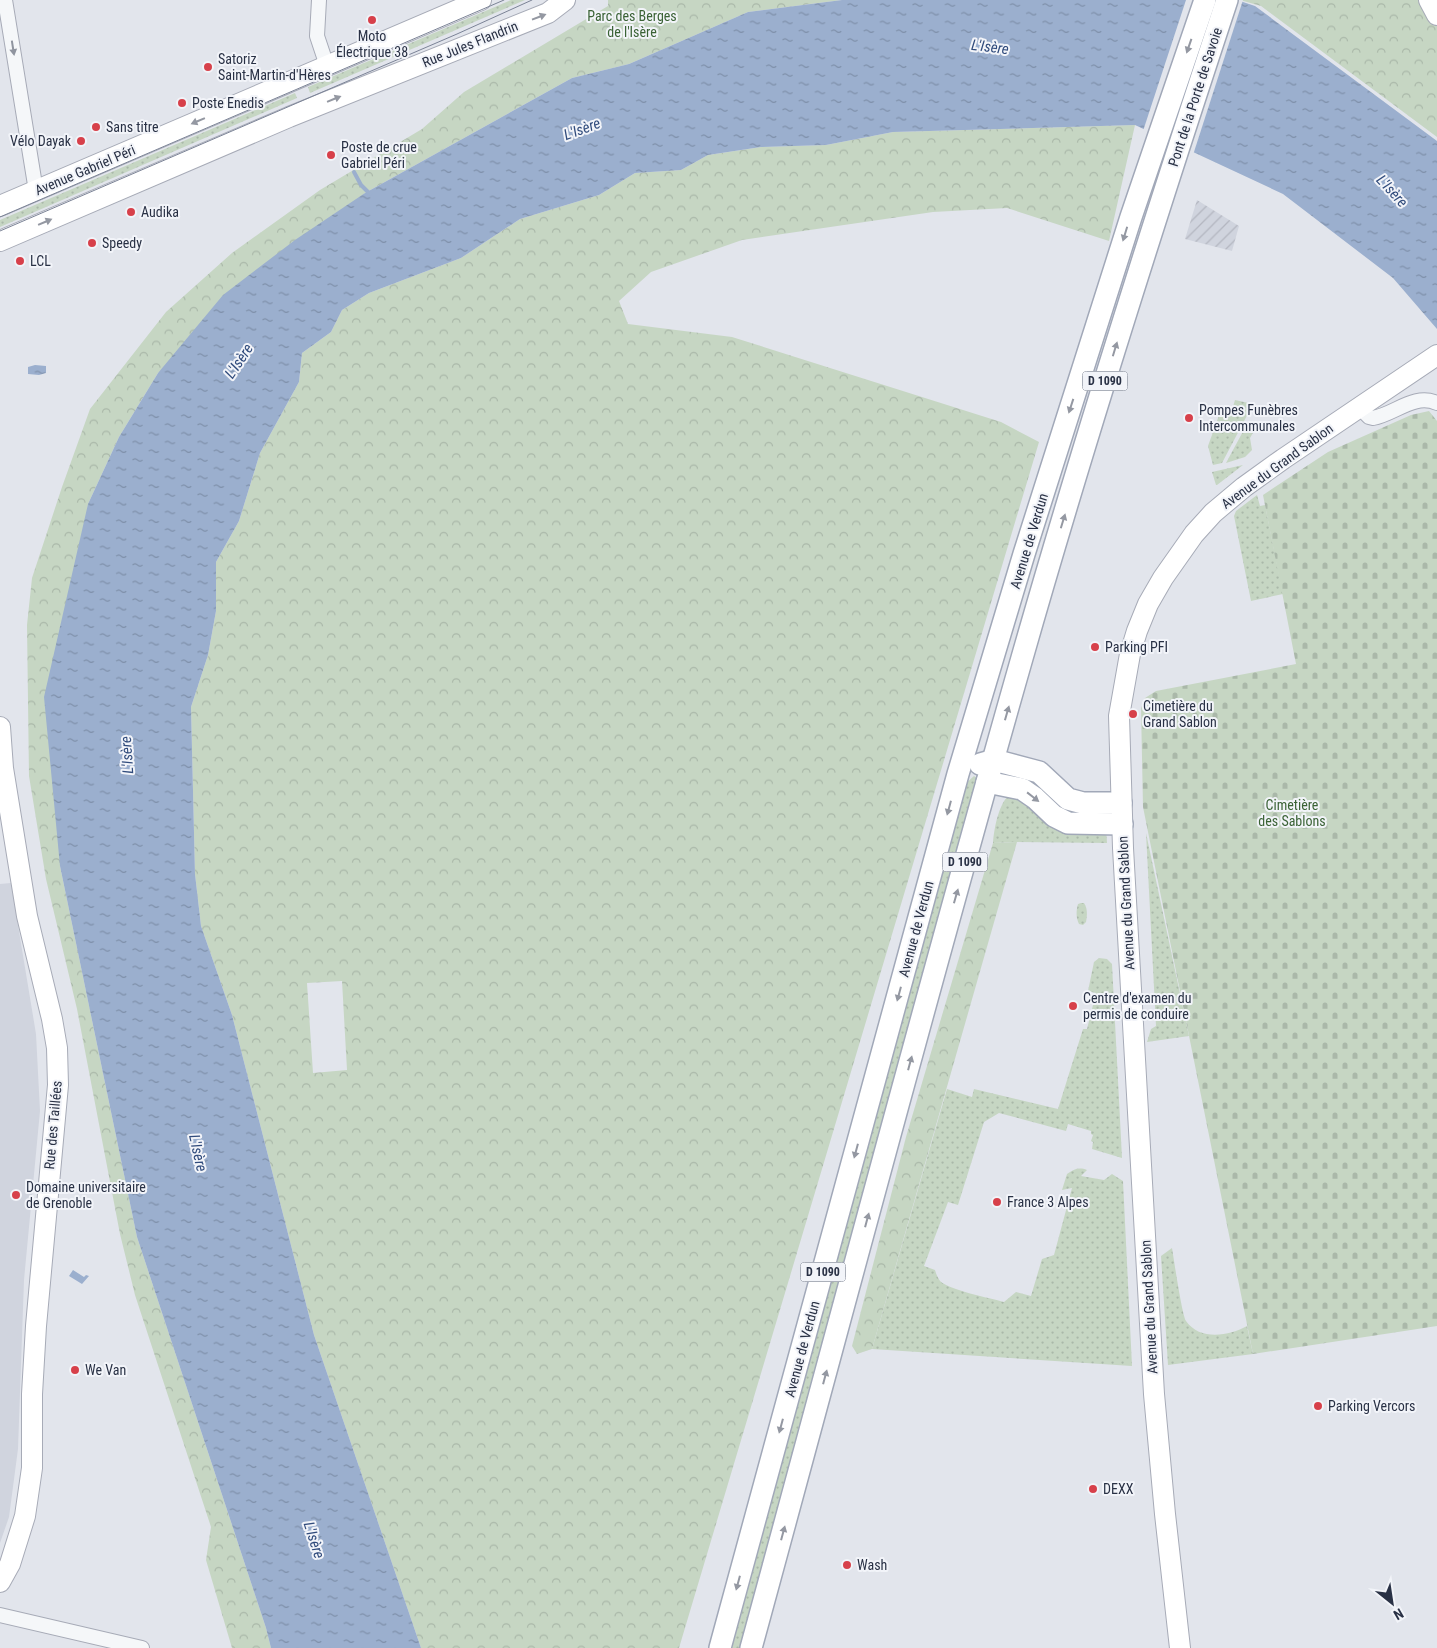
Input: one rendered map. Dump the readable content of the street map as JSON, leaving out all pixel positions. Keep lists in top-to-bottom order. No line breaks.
{"streets":{"main road":["Pont de la Porte de Savoie","D 1090","Avenue de Verdun"],"street":["Rue Jules Flandrin","Avenue Gabriel Péri","Avenue du Grand Sablon","Rue des Taillées"]},"crossings":[["Pont de la Porte de Savoie","Avenue de Verdun"]],"one_way":["Rue Jules Flandrin","Avenue Gabriel Péri"],"water":["L'Isère"],"parks":["Parc des Berges de l'Isère","Cimetière des Sablons"],"places":["Moto Électrique 38","Satoriz Saint-Martin-d'Hères","Poste Enedis","Sans titre","Vélo Dayak","Poste de crue Gabriel Péri","Audika","Speedy","LCL","Pompes Funèbres Intercommunales","Parking PFI","Cimetière du Grand Sablon","Centre d'examen du permis de conduire","Domaine universitaire de Grenoble","France 3 Alpes","We Van","Parking Vercors","DEXX","Wash"],"north":"bottom right"}
